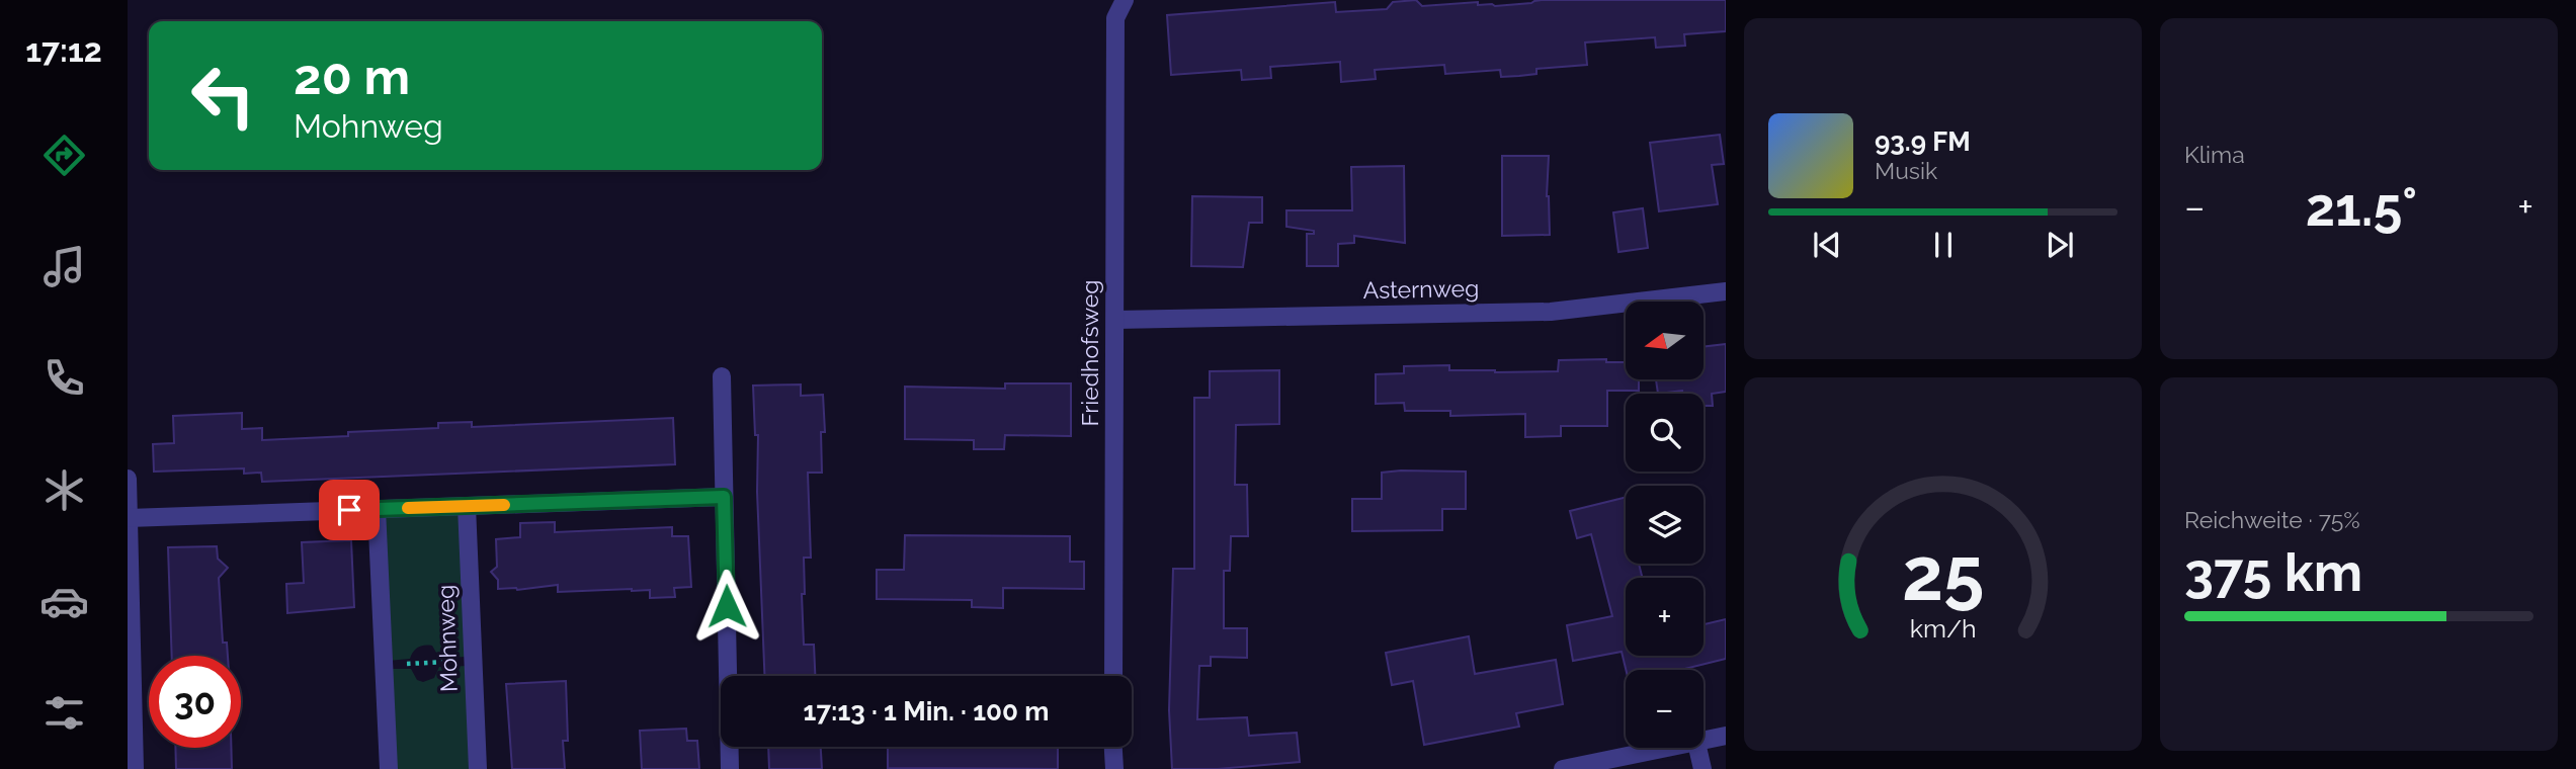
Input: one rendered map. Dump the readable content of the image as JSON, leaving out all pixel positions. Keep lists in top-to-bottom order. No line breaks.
{"streets":{"street":["Asternweg","Friedhofsweg","Mohnweg"]},"crossings":[["Asternweg","Friedhofsweg"]],"north":"left","page":{"tabs":"17:12","tile":["Klima",["Reichweite · 75%","375 km"]],"turn":["20 m","Mohnweg"],"song":["93.9 FM","Musik"],"heat":["−","21.5°","+"],"map_buttons":["+","−"],"limit":"30","trip":"17:13 · 1 Min. · 100 m","gauge":["25","km/h"]}}
